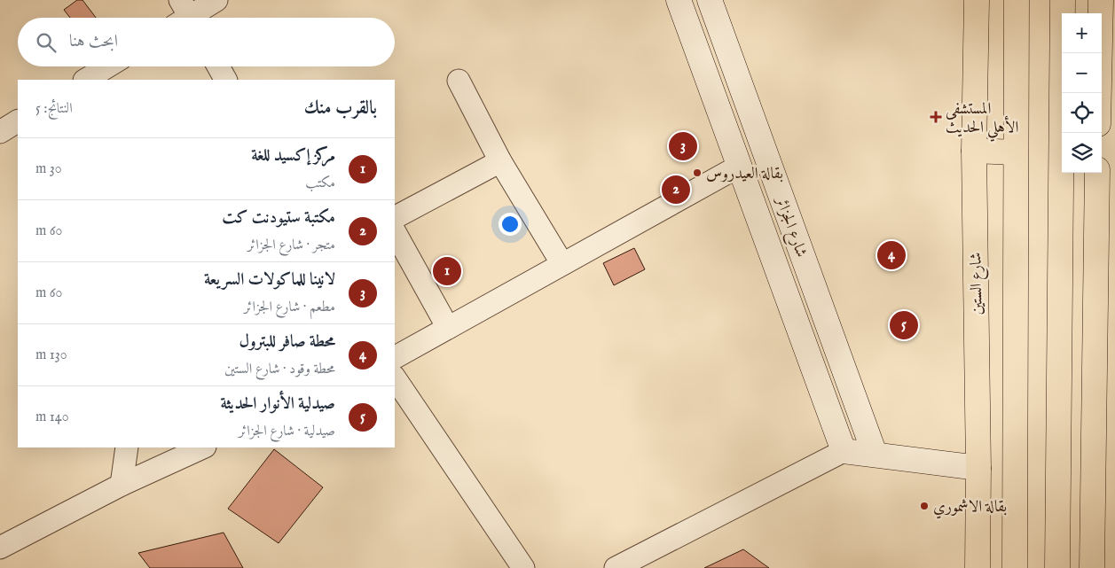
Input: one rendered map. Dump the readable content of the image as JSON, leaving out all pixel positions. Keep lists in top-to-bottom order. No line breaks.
{"streets":{"main road":["شارع الجزائر","شارع الستين"]},"places":{"health":["المستشفى الأهلي الحديث"],"other":["بقالة العيدروس","بقالة الاشموري"]},"page":{"map_buttons":["+","−"],"search":"ابحث هنا","heading":["بالقرب منك","النتائج: 5"],"pins":["3","2","4","1","5"],"list":[{"mark":"1","name":"مركز إكسيد للغة","note":"مكتب","value":"30 m"},{"mark":"2","name":"مكتبة ستيودنت كت","note":"متجر · شارع الجزائر","value":"60 m"},{"mark":"3","name":"لانينا للماكولات السريعة","note":"مطعم · شارع الجزائر","value":"60 m"},{"mark":"4","name":"محطة صافر للبترول","note":"محطة وقود · شارع الستين","value":"130 m"},{"mark":"5","name":"صيدلية الأنوار الحديثة","note":"صيدلية · شارع الجزائر","value":"140 m"}]}}
